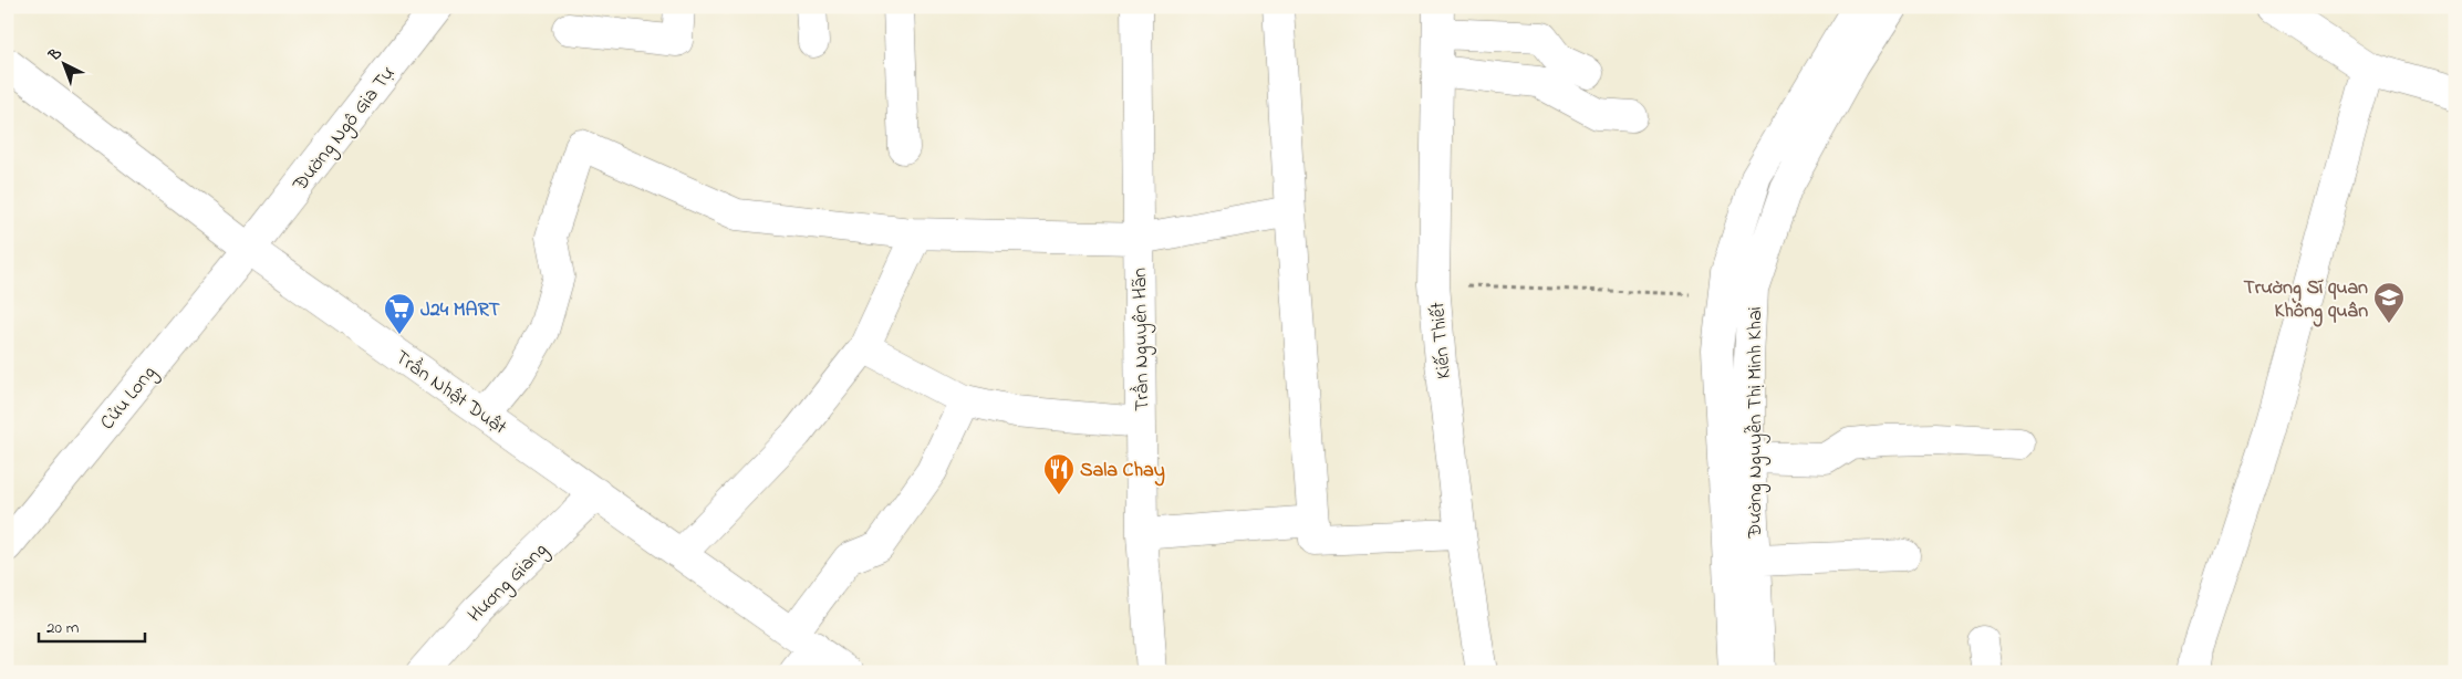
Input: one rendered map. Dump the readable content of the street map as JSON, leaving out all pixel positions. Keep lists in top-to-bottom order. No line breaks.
{"streets":{"street":["Đường Ngô Gia Tự","Trần Nguyên Hãn","Kiến Thiết","Trần Nhật Duật","Cửu Long","Đường Nguyễn Thị Minh Khai","Hương Giang"]},"crossings":[["Đường Ngô Gia Tự","Trần Nhật Duật"],["Đường Ngô Gia Tự","Cửu Long"],["Trần Nhật Duật","Cửu Long"],["Trần Nhật Duật","Hương Giang"]],"places":{"school or university":["Trường Sĩ quan Không quân"],"supermarket":["J24 MART"],"restaurant":["Sala Chay"]},"scale_bar":"20 m","north":"top left"}
